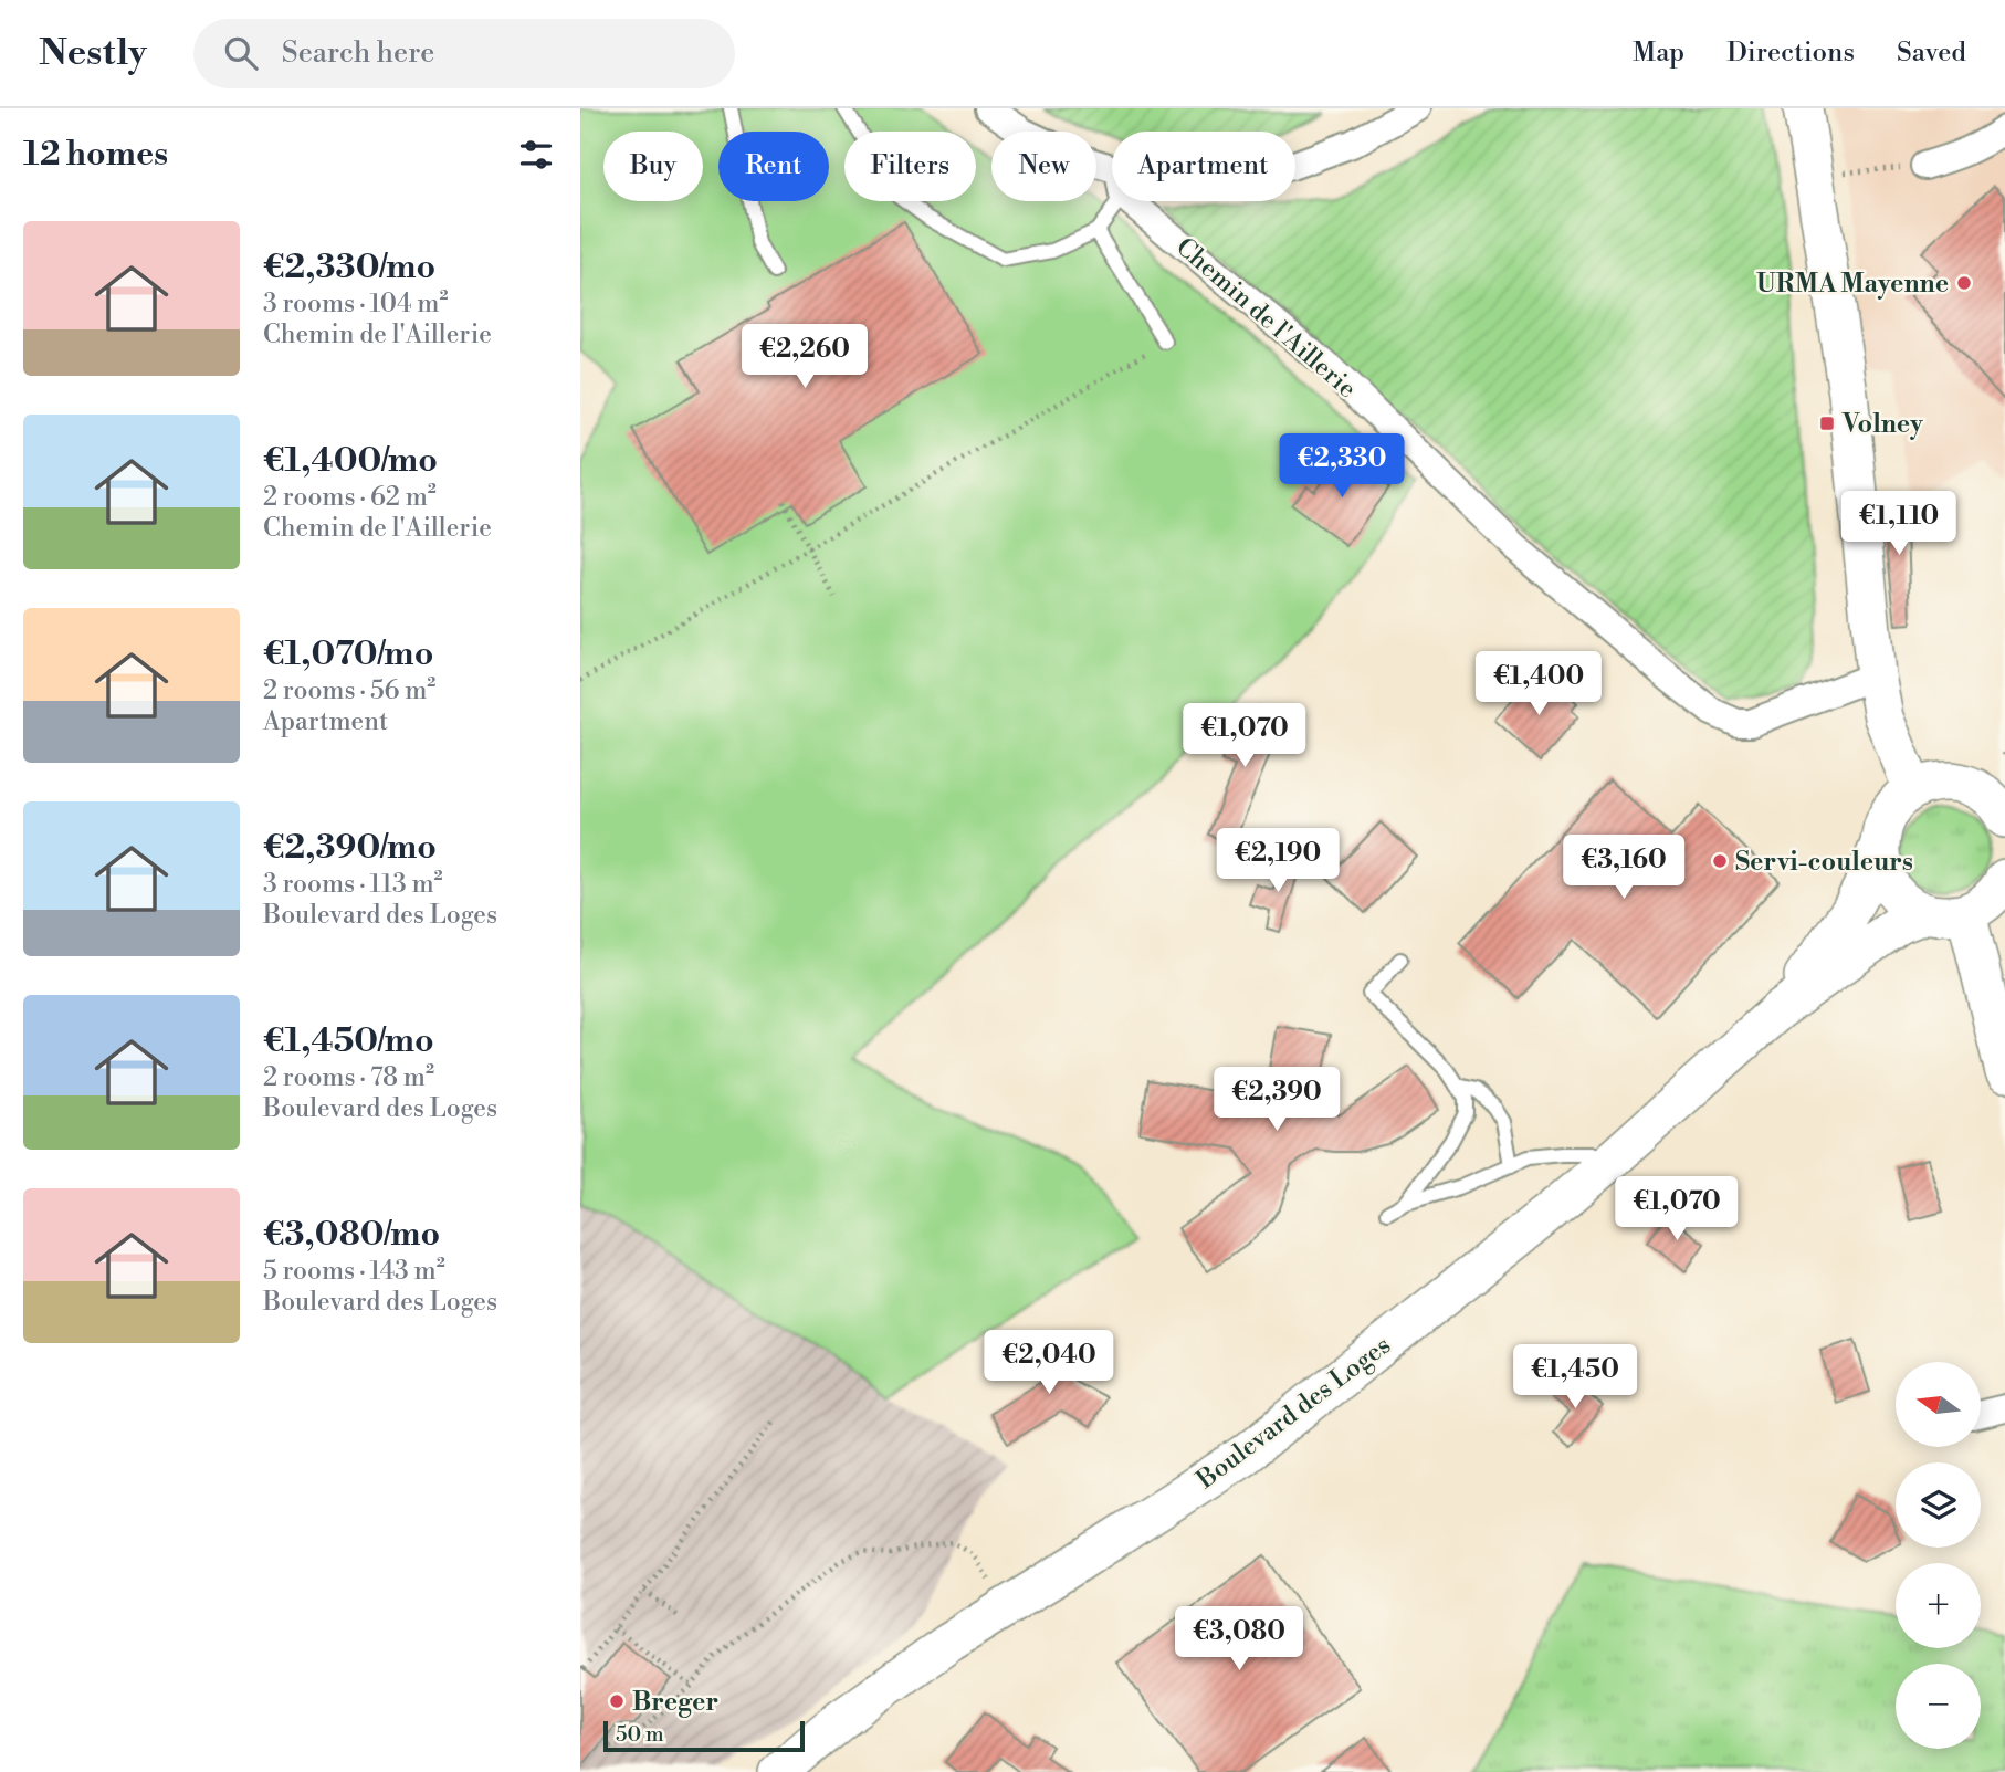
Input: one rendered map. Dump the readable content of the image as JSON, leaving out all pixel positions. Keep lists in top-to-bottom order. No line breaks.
{"streets":{"main road":["Boulevard des Loges"],"street":["Chemin de l'Aillerie"]},"places":{"other":["URMA Mayenne","Servi-couleurs","Breger"],"transit":["Volney"]},"scale_bar":"50 m","north":"left","page":{"header":"Nestly","search":"Search here","nav":["Map","Directions","Saved"],"heading":"12 homes","chip":["Buy","Rent","Filters","New","Apartment"],"list":[{"name":"€2,330/mo","note":"3 rooms · 104 m² · Chemin de l'Aillerie"},{"name":"€1,400/mo","note":"2 rooms · 62 m² · Chemin de l'Aillerie"},{"name":"€1,070/mo","note":"2 rooms · 56 m² · Apartment"},{"name":"€2,390/mo","note":"3 rooms · 113 m² · Boulevard des Loges"},{"name":"€1,450/mo","note":"2 rooms · 78 m² · Boulevard des Loges"},{"name":"€3,080/mo","note":"5 rooms · 143 m² · Boulevard des Loges"}],"price":["€2,260","€2,330","€1,110","€1,400","€1,070","€2,190","€3,160","€2,390","€1,070","€2,040","€1,450","€3,080"],"map_buttons":["+","−"],"scale":"50 m"}}
